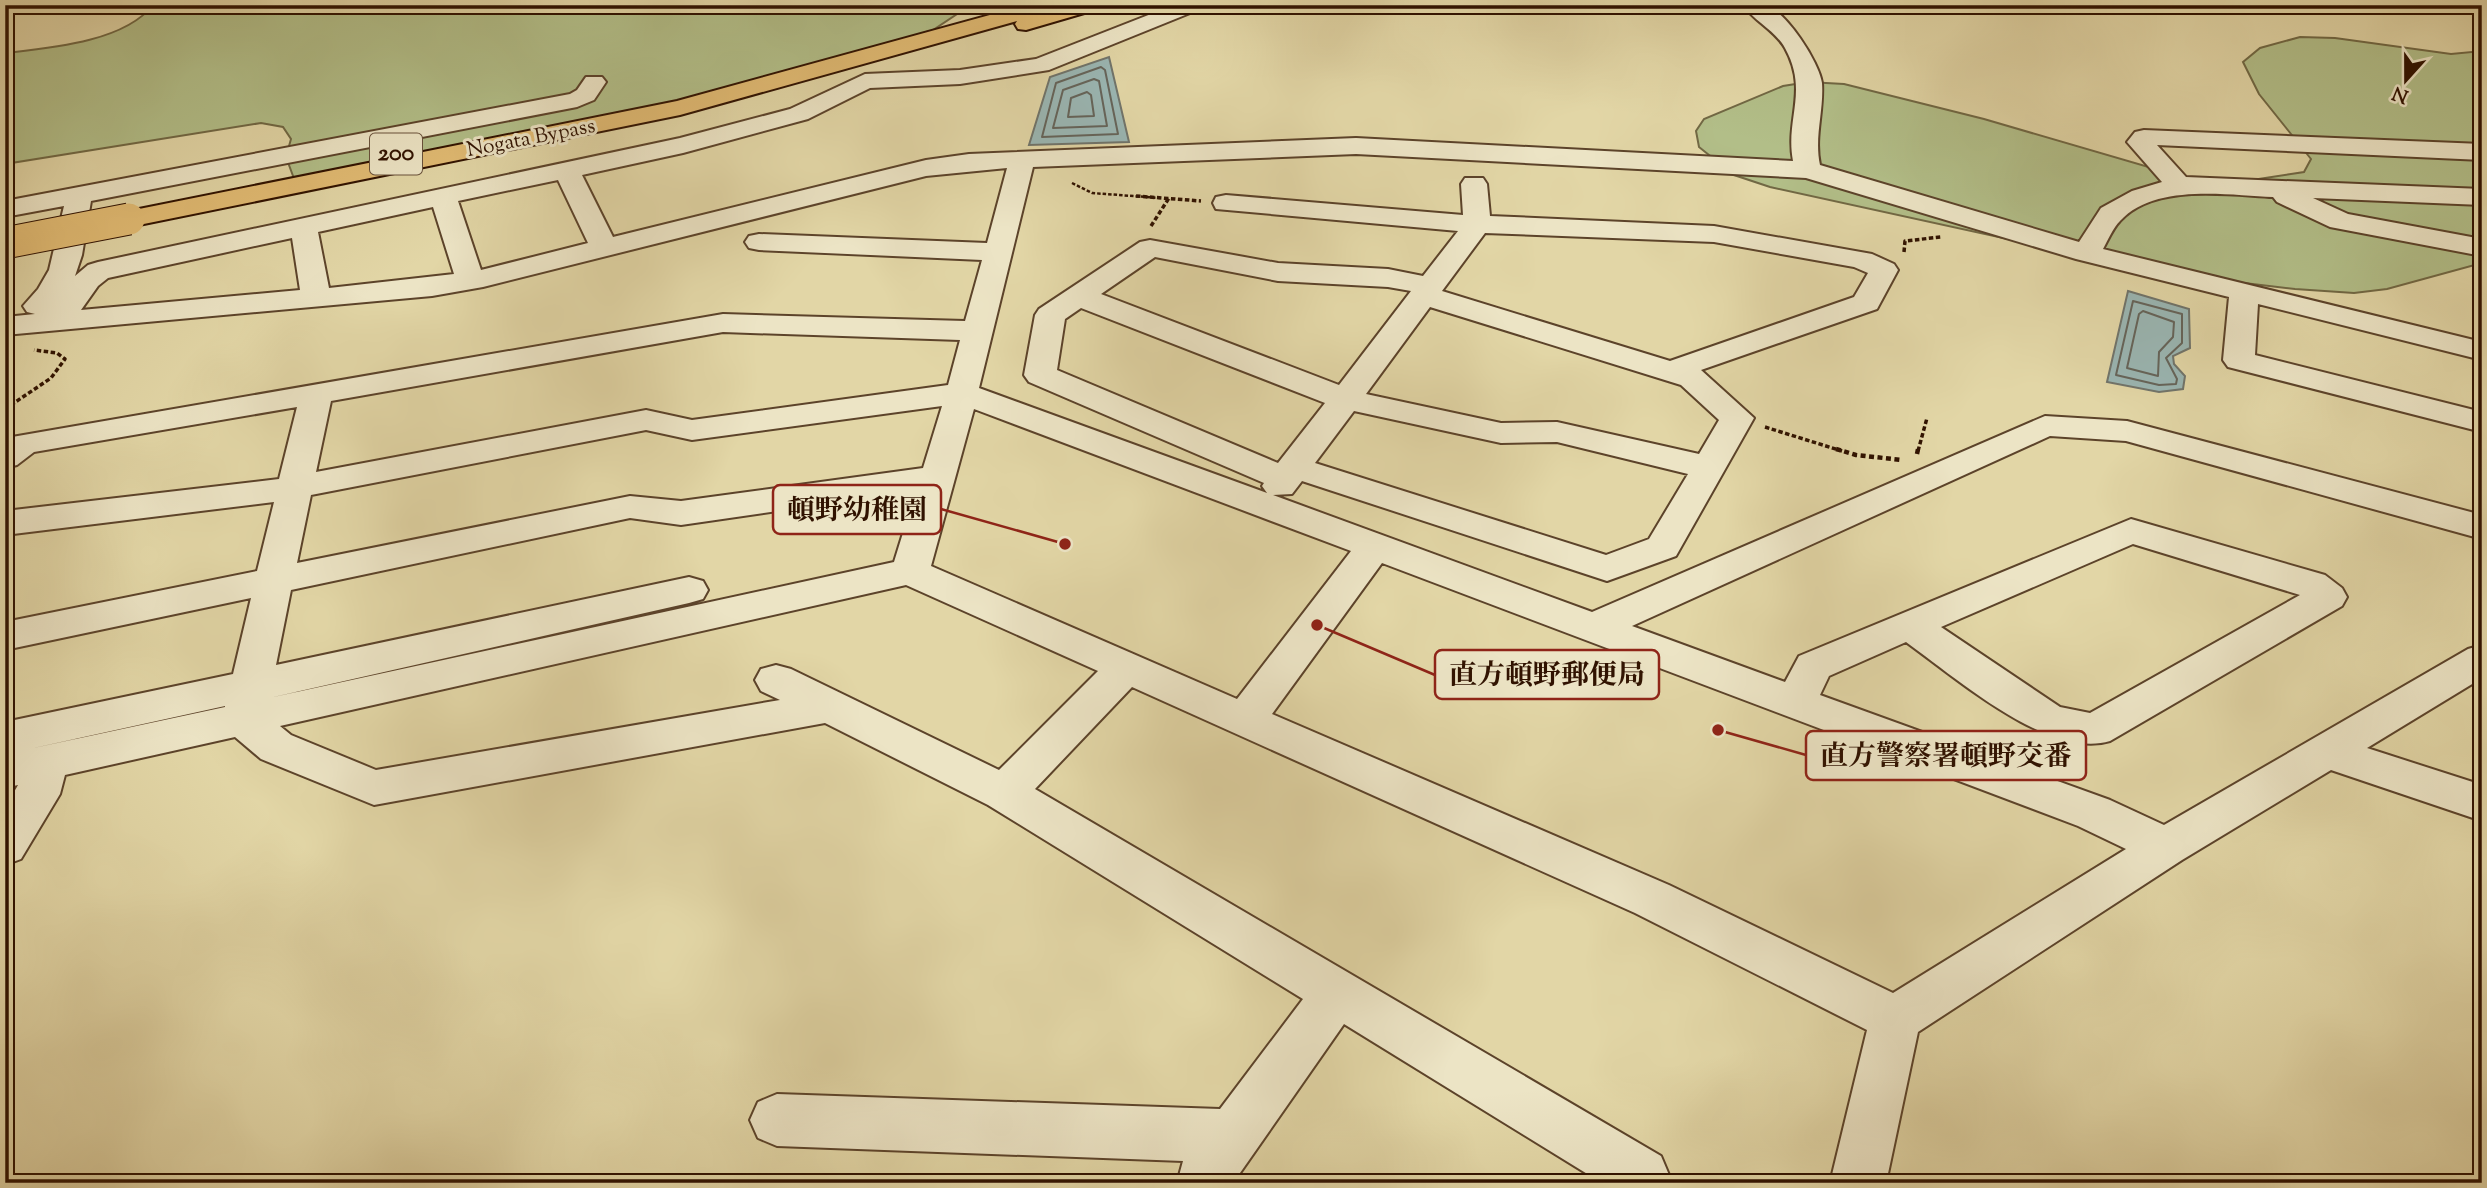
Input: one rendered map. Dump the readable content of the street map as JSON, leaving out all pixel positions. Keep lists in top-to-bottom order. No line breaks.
{"streets":{"highway":["Nogata Bypass","200"]},"places":["頓野幼稚園","直方頓野郵便局","直方警察署頓野交番"],"north":"bottom"}
